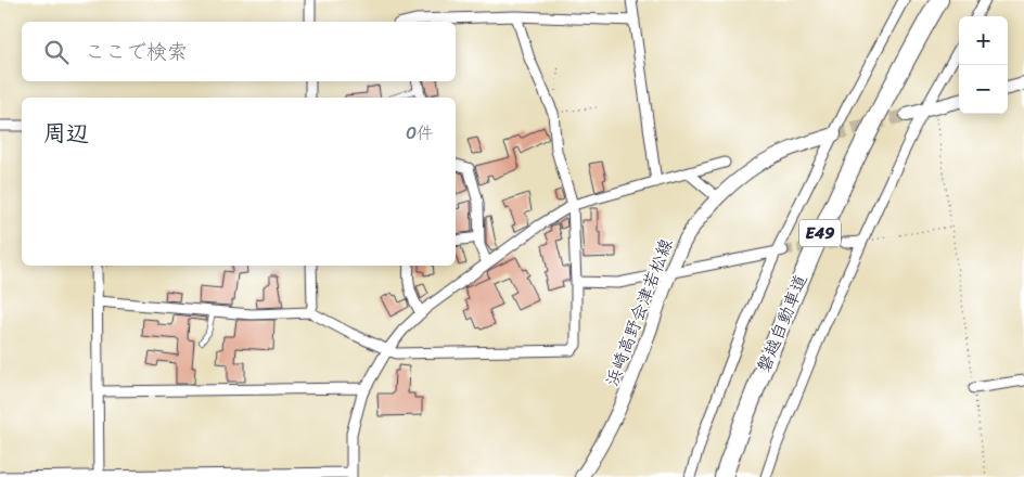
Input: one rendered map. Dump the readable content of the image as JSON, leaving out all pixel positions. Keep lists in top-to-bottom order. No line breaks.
{"streets":{"highway":["E49","磐越自動車道"],"main road":["浜崎高野会津若松線"]},"page":{"map_buttons":["+","−"],"search":"ここで検索","heading":["周辺","0件"]}}
